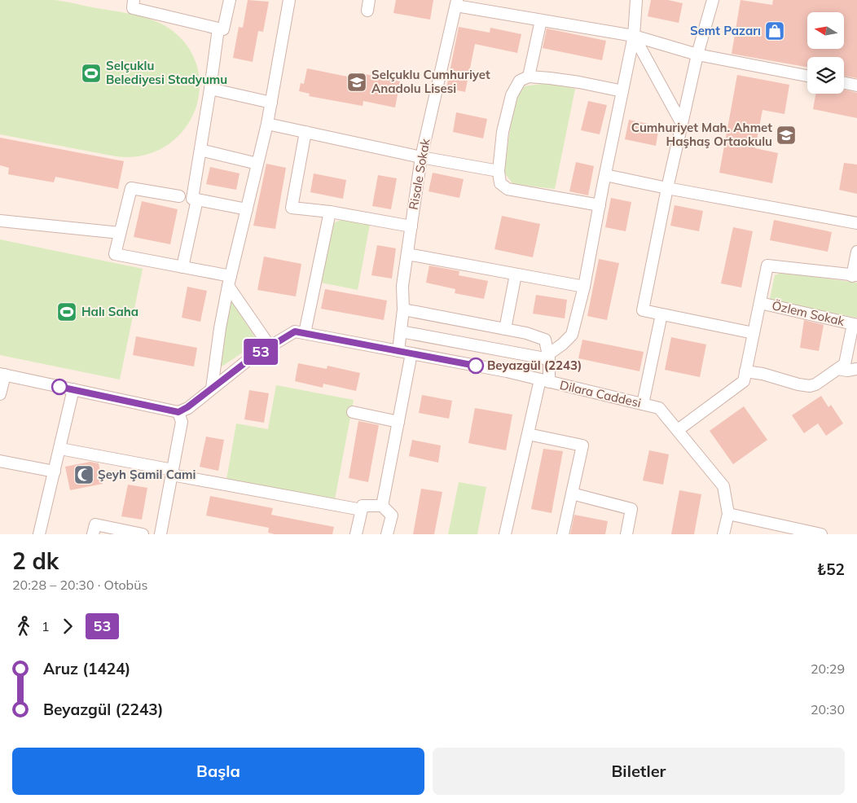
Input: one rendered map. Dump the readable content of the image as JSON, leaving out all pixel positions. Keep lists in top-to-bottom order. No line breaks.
{"streets":{"street":["Risale Sokak","Özlem Sokak","Dilara Caddesi"]},"crossings":[["Risale Sokak","Dilara Caddesi"]],"places":{"shop":["Semt Pazarı"],"sports":["Selçuklu Belediyesi Stadyumu","Halı Saha"],"school or university":["Selçuklu Cumhuriyet Anadolu Lisesi","Cumhuriyet Mah. Ahmet Haşhaş Ortaokulu"],"other":["Beyazgül (2243)"],"mosque":["Şeyh Şamil Cami"]},"lines":["bus line 53"],"north":"left","page":{"on_map":"53","heading":["2 dk","20:28 – 20:30 · Otobüs","₺52"],"legs":["1","53"],"list":[{"name":"Aruz (1424)","value":"20:29"},{"name":"Beyazgül (2243)","value":"20:30"}],"buttons":["Başla","Biletler"]}}
